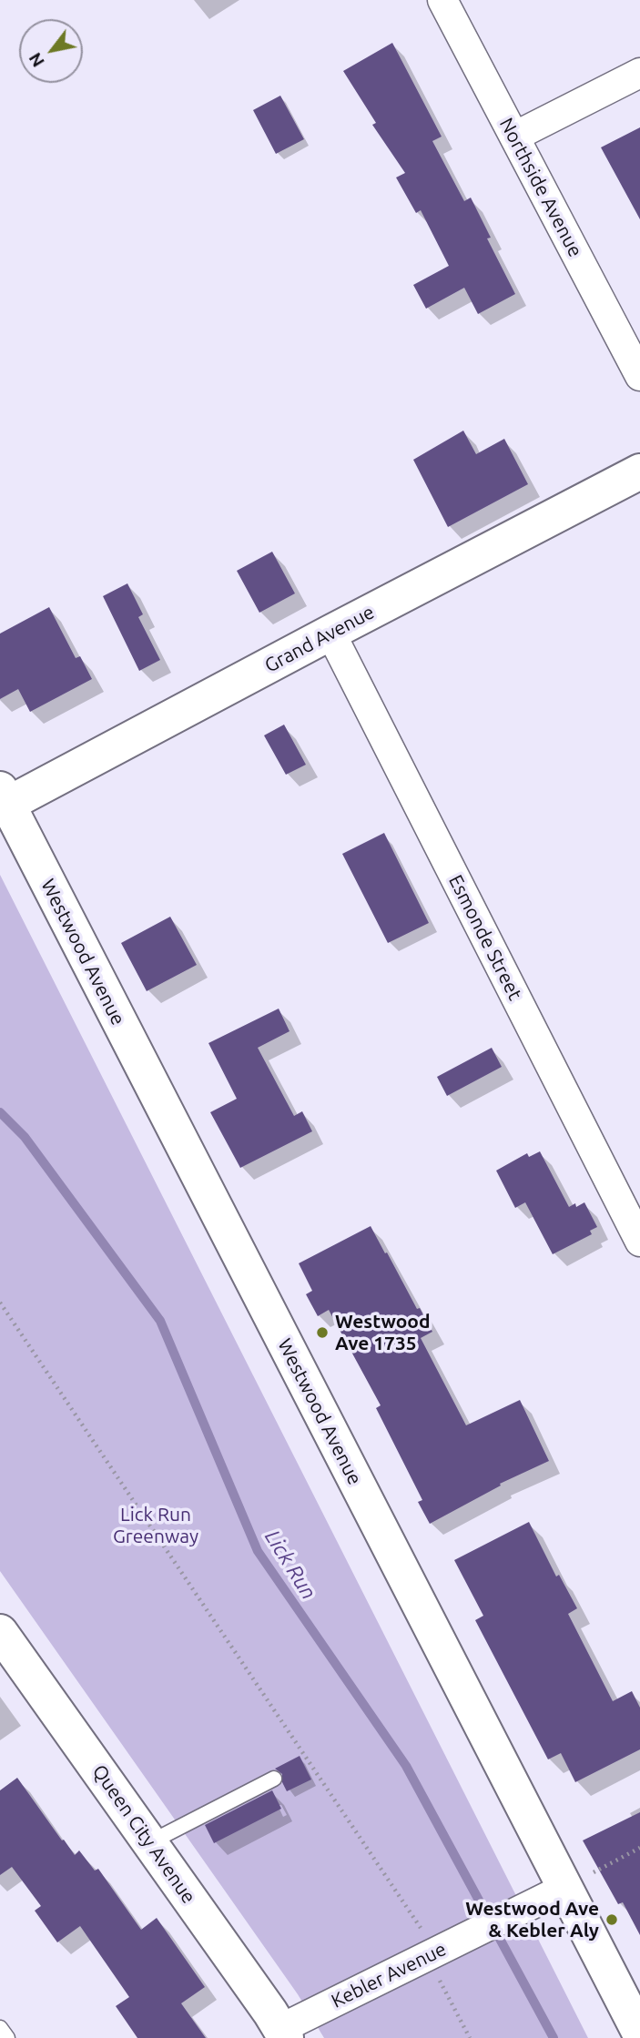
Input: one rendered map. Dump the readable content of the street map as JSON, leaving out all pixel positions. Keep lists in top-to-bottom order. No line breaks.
{"streets":{"main road":["Grand Avenue","Westwood Avenue","Queen City Avenue"],"street":["Northside Avenue","Esmonde Street","Kebler Avenue"]},"crossings":[["Grand Avenue","Esmonde Street"],["Grand Avenue","Westwood Avenue"],["Westwood Avenue","Kebler Avenue"],["Queen City Avenue","Kebler Avenue"]],"water":["Lick Run"],"parks":["Lick Run Greenway"],"places":["Westwood Ave 1735","Westwood Ave & Kebler Aly"],"north":"bottom left"}
